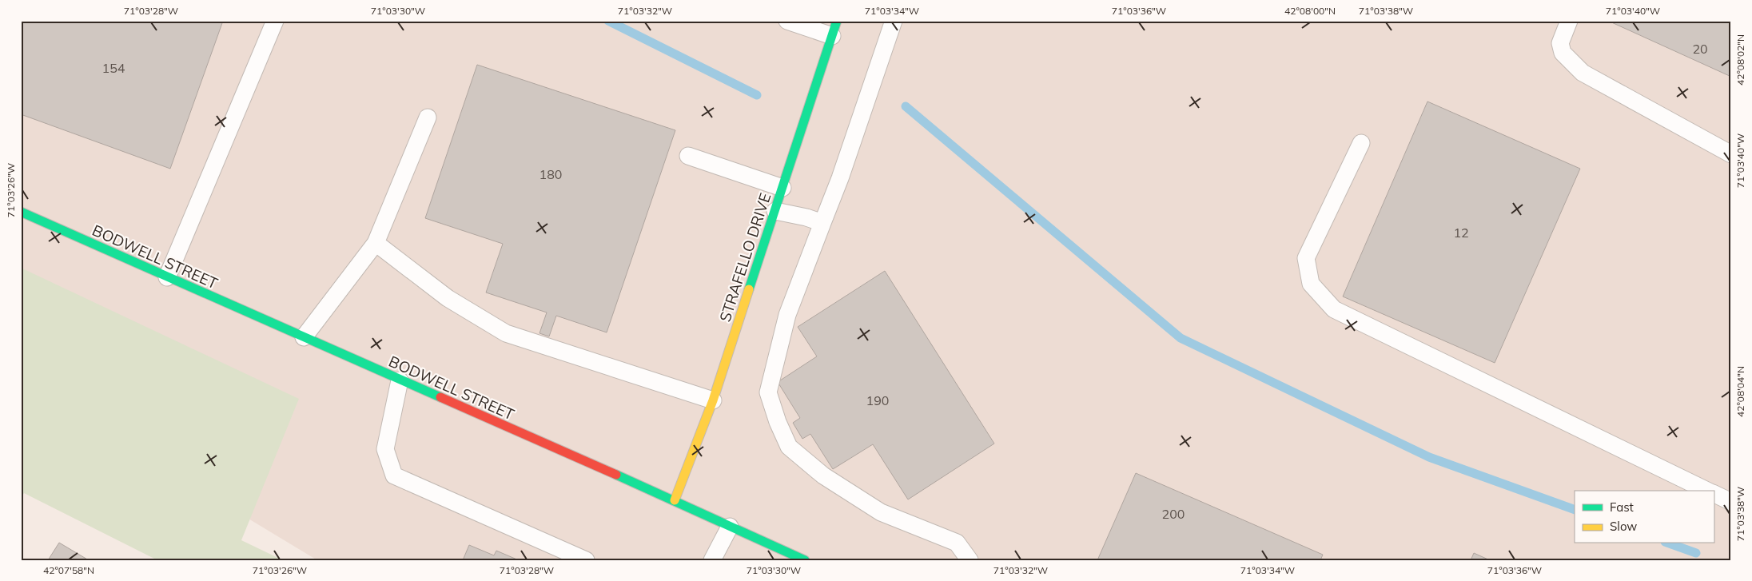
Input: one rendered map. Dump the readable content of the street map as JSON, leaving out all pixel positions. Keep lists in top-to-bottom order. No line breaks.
{"streets":{"street":["BODWELL STREET","STRAFELLO DRIVE"]},"crossings":[["BODWELL STREET","STRAFELLO DRIVE"]],"house_numbers":["20","154","180","12","190","200"],"legend":["Fast","Slow"],"coordinates":["71°03'28\"W","71°03'30\"W","71°03'32\"W","71°03'34\"W","71°03'36\"W","42°08'00\"N","71°03'38\"W","71°03'40\"W","42°08'02\"N","71°03'26\"W","42°08'04\"N","42°07'58\"N"]}
